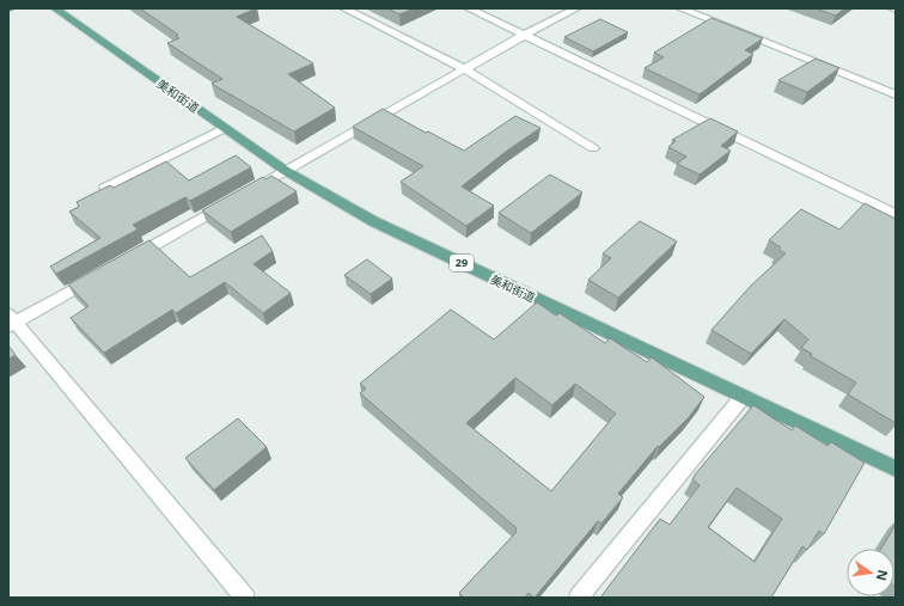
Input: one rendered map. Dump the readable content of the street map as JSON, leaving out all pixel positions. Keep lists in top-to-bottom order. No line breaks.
{"streets":{"main road":["美和街道","29"]},"north":"right"}
